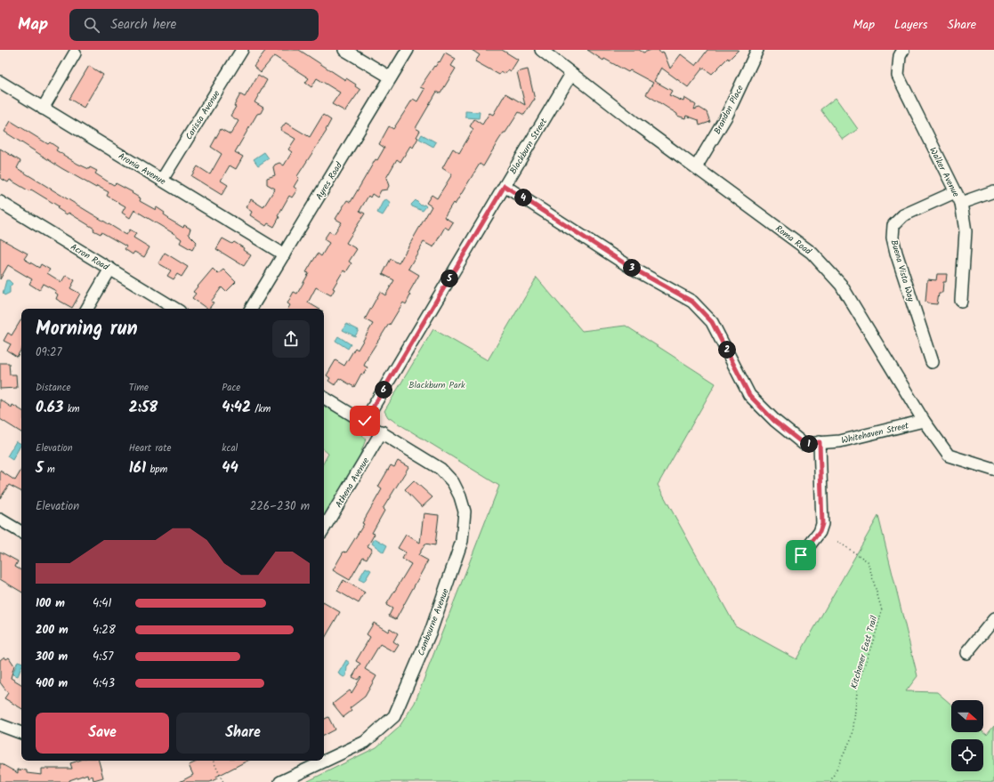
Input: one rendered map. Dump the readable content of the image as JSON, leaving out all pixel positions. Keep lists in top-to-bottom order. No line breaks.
{"streets":{"street":["Brandon Place","Carissa Avenue","Blackburn Street","Aronia Avenue","Walker Avenue","Ayres Road","Roma Road","Acron Road","Buena Vista Way","Whitehaven Street","Athena Avenue","Cambourne Avenue"],"path":["Kitchener East Trail"]},"crossings":[["Brandon Place","Roma Road"],["Carissa Avenue","Aronia Avenue"],["Blackburn Street","Roma Road"],["Blackburn Street","Whitehaven Street"],["Aronia Avenue","Ayres Road"],["Walker Avenue","Buena Vista Way"],["Roma Road","Whitehaven Street"],["Athena Avenue","Cambourne Avenue"]],"parks":["Blackburn Park"],"north":"right","page":{"header":"Map","search":"Search here","nav":["Map","Layers","Share"],"pins":["4","3","5","2","6","1"],"heading":["Morning run","09:27"],"stats":[["Distance","0.63 km"],["Time","2:58"],["Pace","4:42 /km"],["Elevation","5 m"],["Heart rate","161 bpm"],["kcal","44"]],"chart":["Elevation","226–230 m"],"list":[{"name":"100 m","note":"4:41"},{"name":"200 m","note":"4:28"},{"name":"300 m","note":"4:57"},{"name":"400 m","note":"4:43"}],"buttons":["Save","Share"]}}
